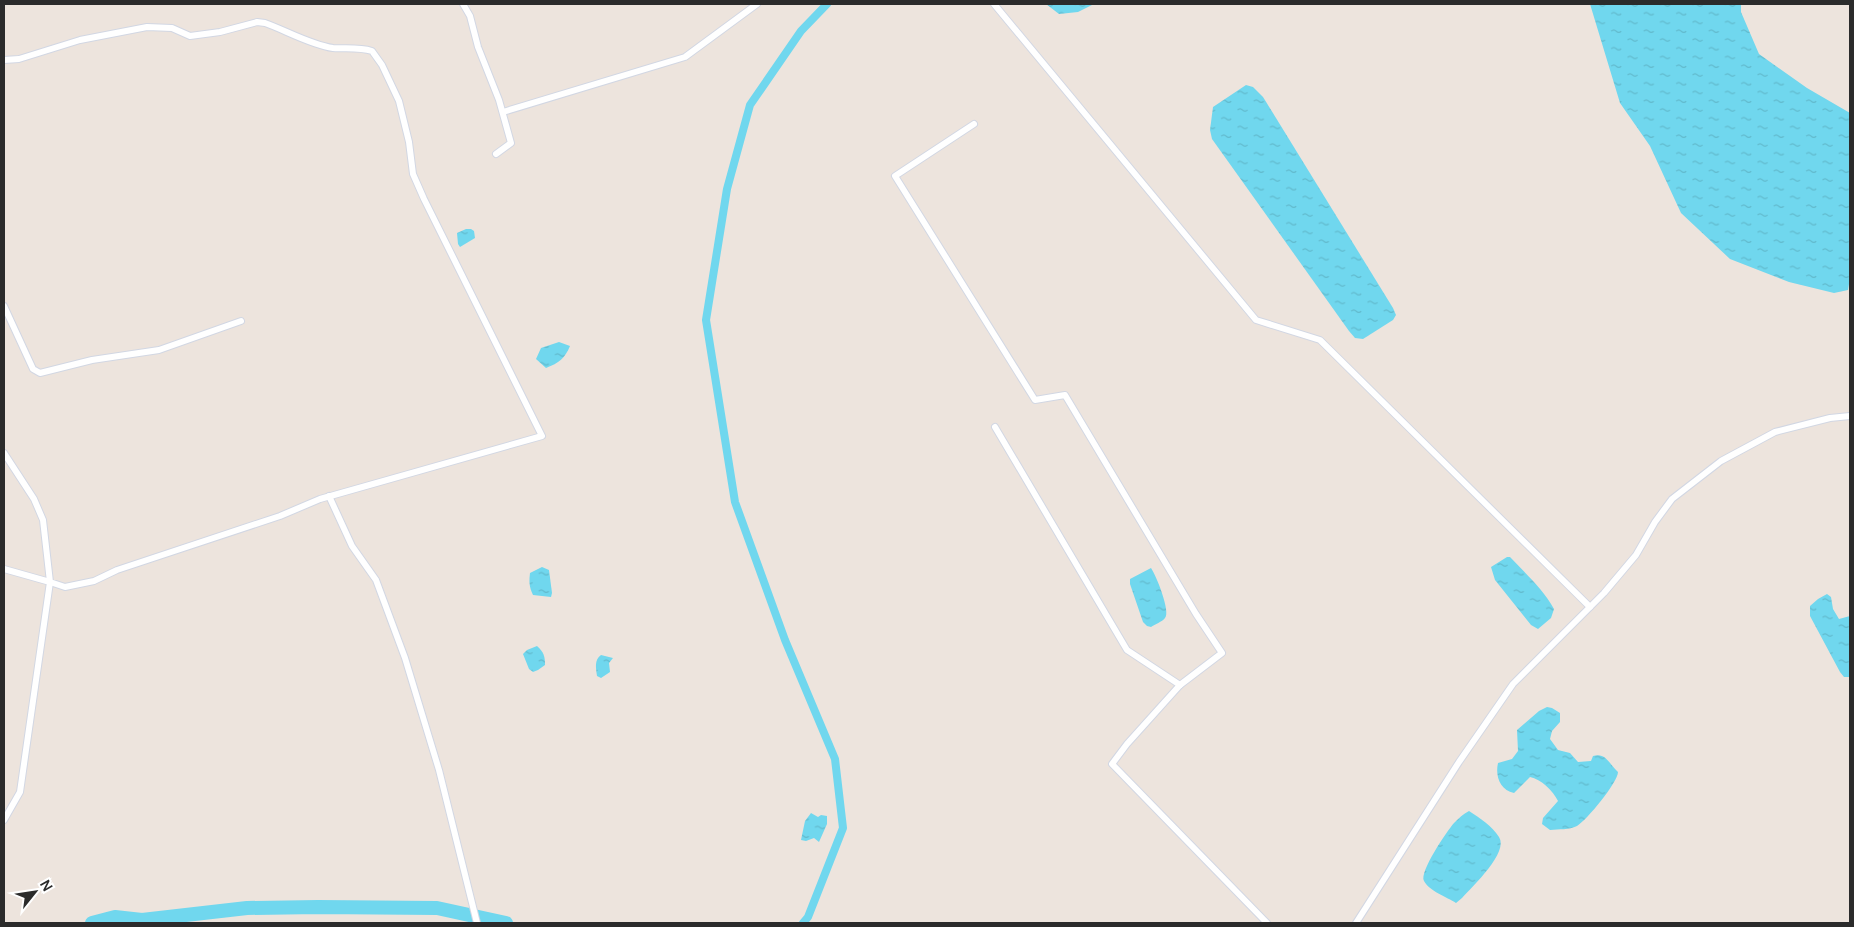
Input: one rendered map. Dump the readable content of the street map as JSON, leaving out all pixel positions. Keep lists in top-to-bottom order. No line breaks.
{"north":"top right"}
